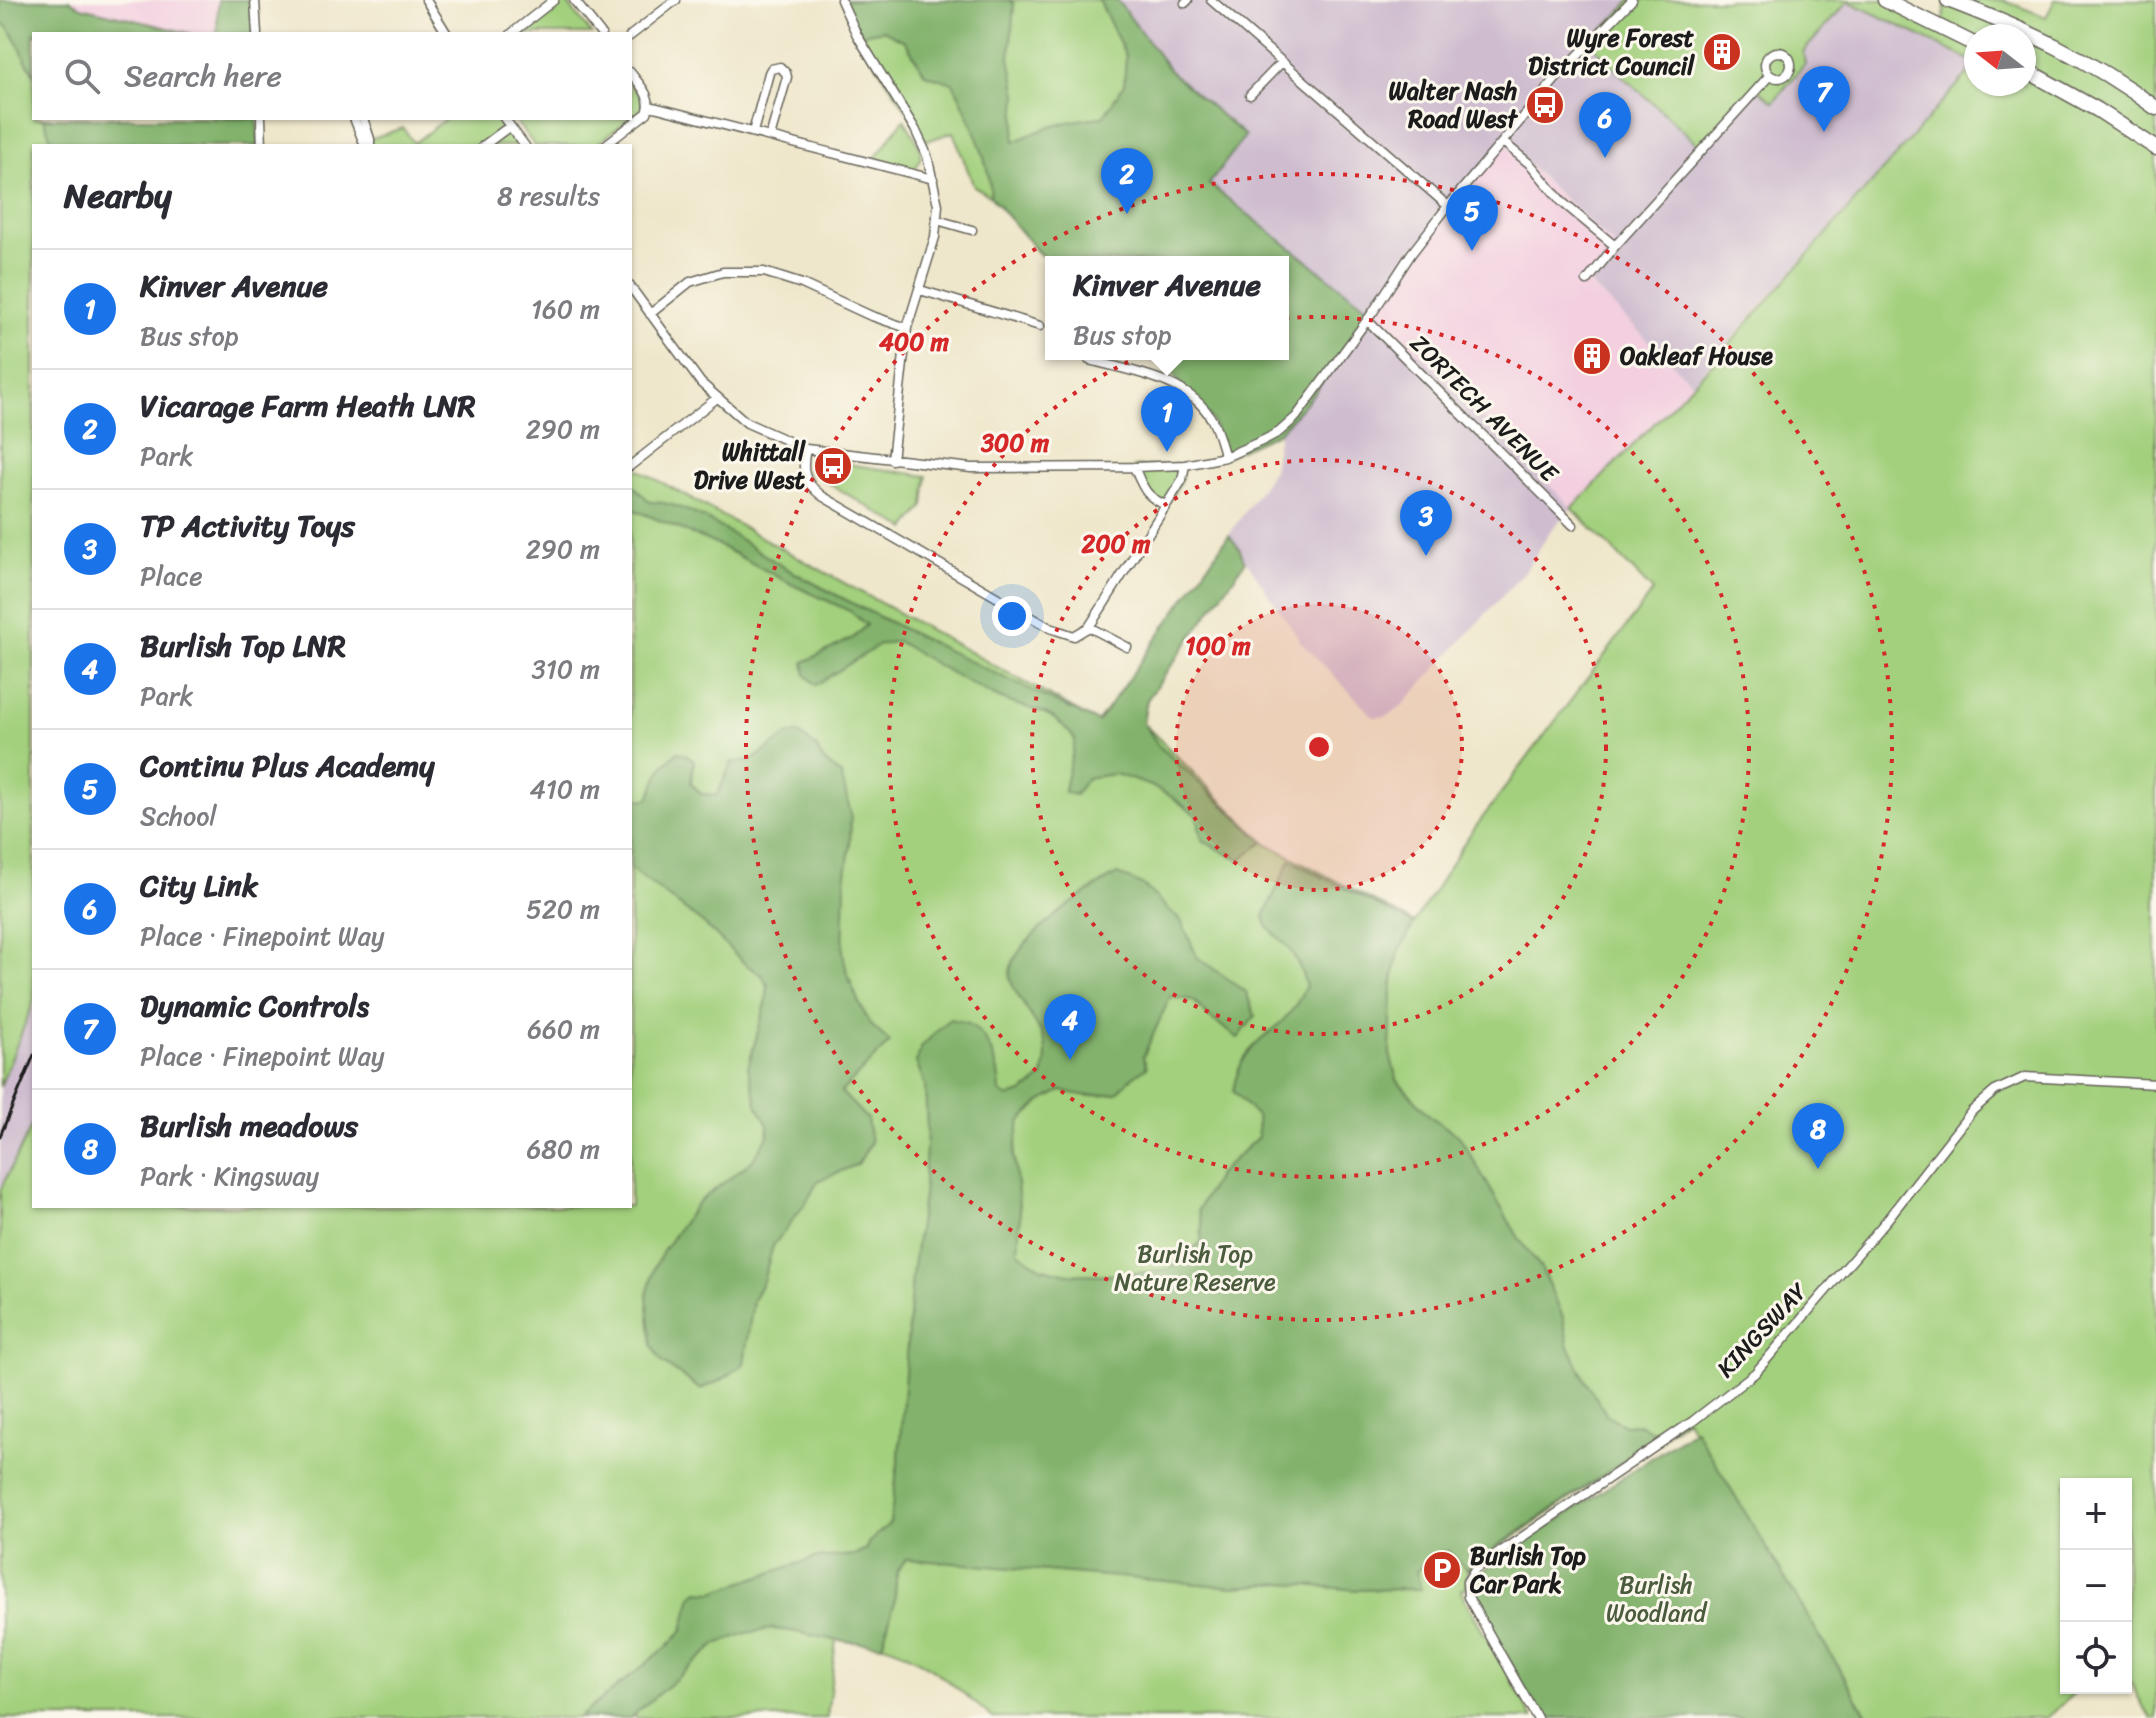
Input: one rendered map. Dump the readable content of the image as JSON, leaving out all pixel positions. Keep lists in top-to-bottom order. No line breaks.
{"streets":{"street":["ZORTECH AVENUE","KINGSWAY"]},"parks":["Burlish Top Nature Reserve","Burlish Woodland"],"places":{"building":["Wyre Forest District Council","Oakleaf House"],"bus stop":["Walter Nash Road West","Whittall Drive West"],"parking":["Burlish Top Car Park"]},"north":"left","page":{"search":"Search here","pins":["7","6","2","5","1","3","4","8"],"heading":["Nearby","8 results"],"list":[{"mark":"1","name":"Kinver Avenue","note":"Bus stop","value":"160 m"},{"mark":"2","name":"Vicarage Farm Heath LNR","note":"Park","value":"290 m"},{"mark":"3","name":"TP Activity Toys","note":"Place","value":"290 m"},{"mark":"4","name":"Burlish Top LNR","note":"Park","value":"310 m"},{"mark":"5","name":"Continu Plus Academy","note":"School","value":"410 m"},{"mark":"6","name":"City Link","note":"Place · Finepoint Way","value":"520 m"},{"mark":"7","name":"Dynamic Controls","note":"Place · Finepoint Way","value":"660 m"},{"mark":"8","name":"Burlish meadows","note":"Park · Kingsway","value":"680 m"}],"popup":["Kinver Avenue","Bus stop"],"map_buttons":["+","−"]},"rings":["400 m","300 m","200 m","100 m"]}
